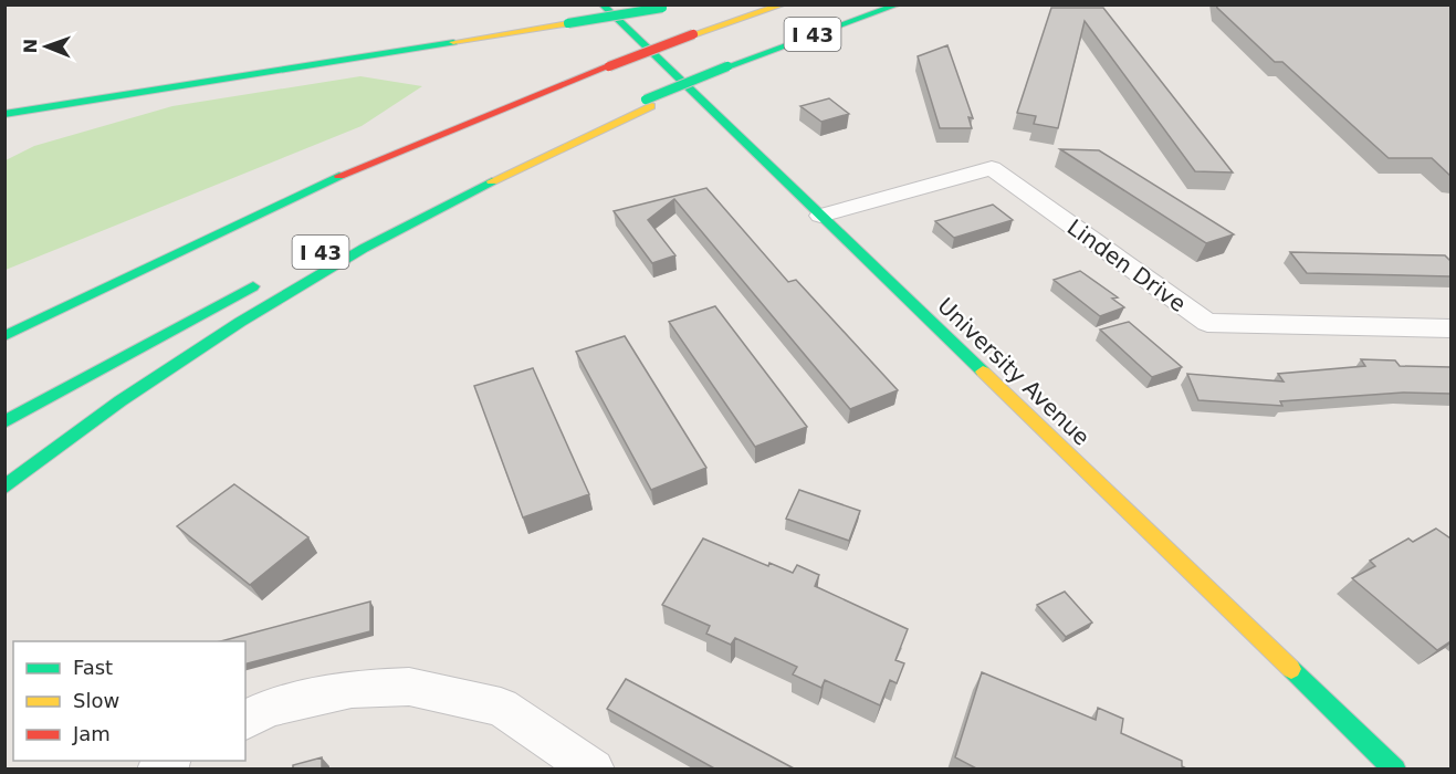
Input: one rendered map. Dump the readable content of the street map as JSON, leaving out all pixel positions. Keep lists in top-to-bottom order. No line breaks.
{"streets":{"main road":["I 43","University Avenue"],"street":["Linden Drive"]},"crossings":[["Linden Drive","University Avenue"]],"legend":["Fast","Slow","Jam"],"north":"left"}
